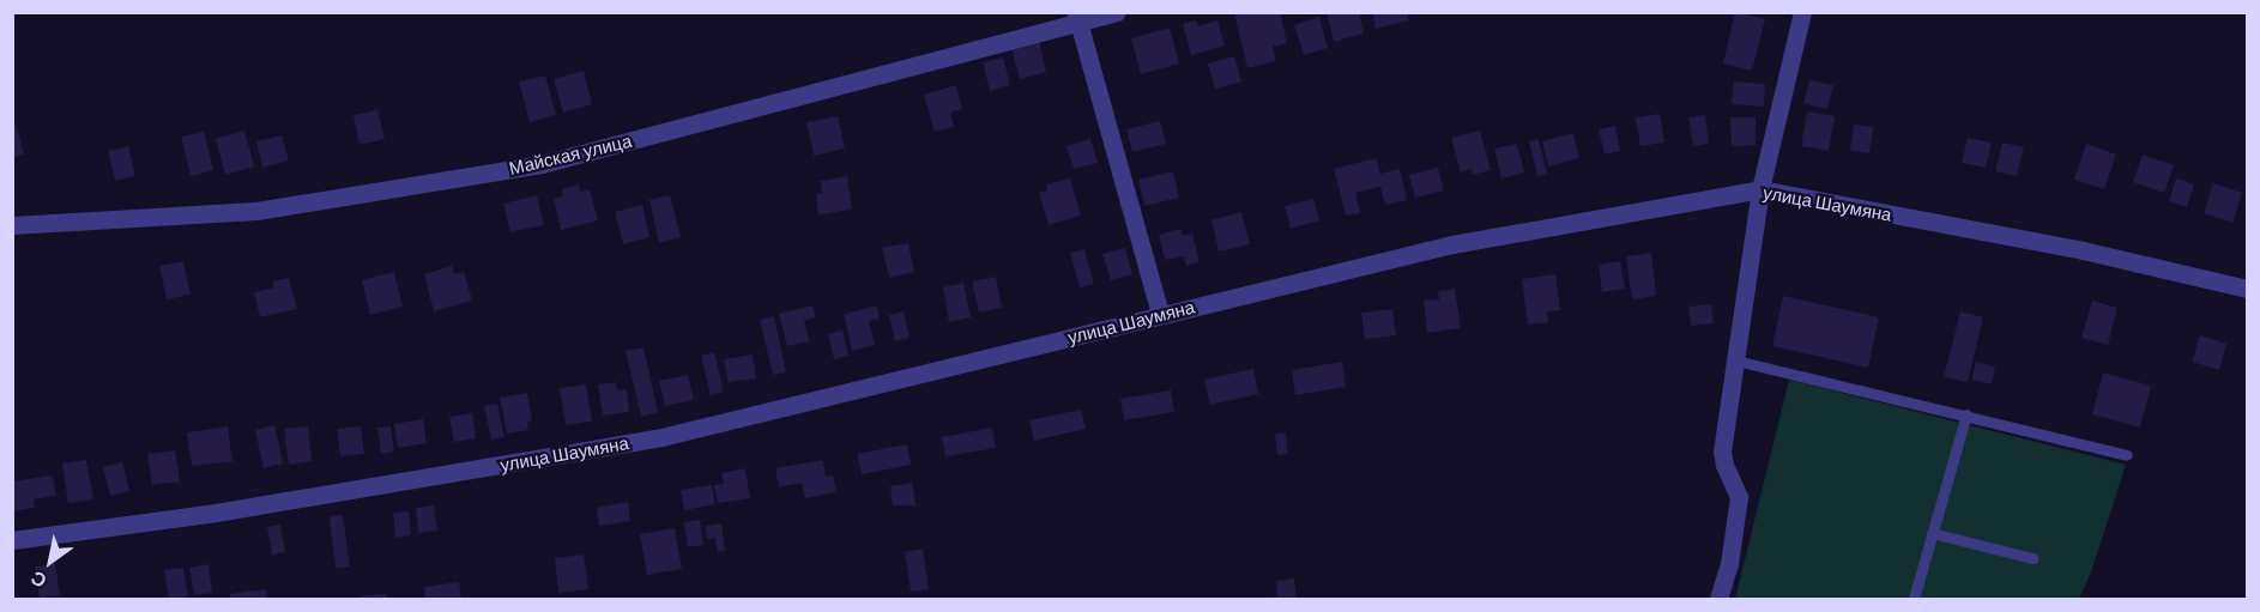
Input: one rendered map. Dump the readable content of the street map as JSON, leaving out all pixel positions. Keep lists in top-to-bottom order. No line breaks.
{"streets":{"street":["Майская улица","улица Шаумяна"]},"north":"bottom left"}
